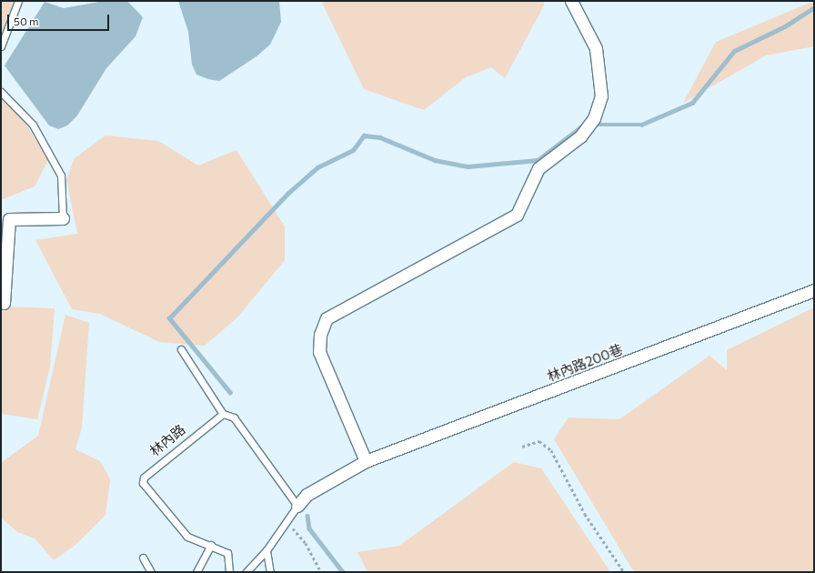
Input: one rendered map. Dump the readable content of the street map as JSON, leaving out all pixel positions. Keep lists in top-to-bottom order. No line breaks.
{"streets":{"street":["林內路200巷"],"lane":["林內路"]},"scale_bar":"50 m"}
